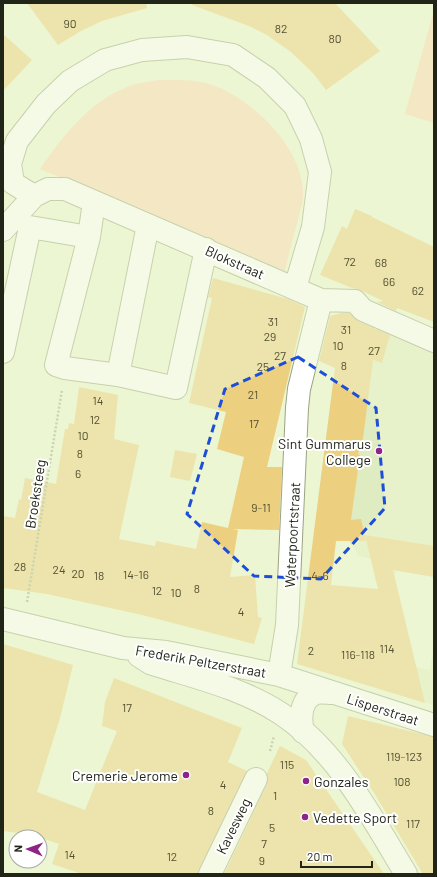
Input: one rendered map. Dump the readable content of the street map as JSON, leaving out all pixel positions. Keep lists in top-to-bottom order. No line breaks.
{"streets":{"street":["Blokstraat","Waterpoortstraat","Frederik Peltzerstraat","Lisperstraat","Kavesweg"],"path":["Broeksteeg"]},"crossings":[["Blokstraat","Waterpoortstraat"],["Broeksteeg","Frederik Peltzerstraat"],["Waterpoortstraat","Frederik Peltzerstraat"],["Waterpoortstraat","Lisperstraat"],["Frederik Peltzerstraat","Lisperstraat"]],"places":["Sint Gummarus College","Cremerie Jerome","Gonzales","Vedette Sport"],"house_numbers":["90","82","80","72","68","66","62","31","31","29","10","27","27","8","25","21","14","12","17","10","8","6","9-11","28","24","20","14-16","18","4-6","8","12","10","4","114","2","116-118","17","119-123","115","108","4","1","8","117","5","7","14","12","9"],"scale_bar":"20 m","north":"left"}
